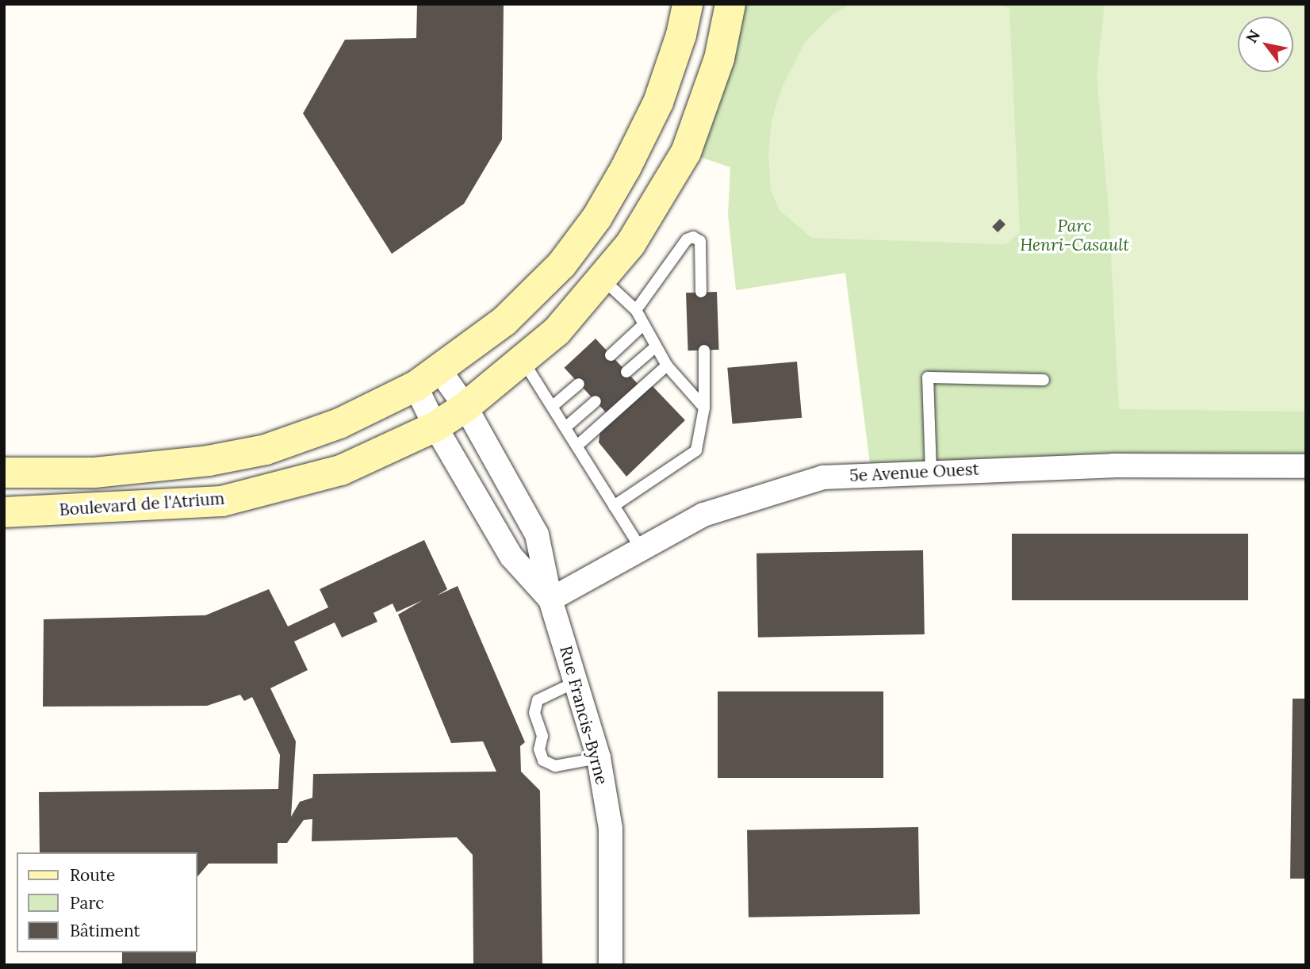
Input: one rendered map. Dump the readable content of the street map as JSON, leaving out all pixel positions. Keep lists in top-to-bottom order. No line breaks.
{"streets":{"street":["5e Avenue Ouest","Boulevard de l'Atrium","Rue Francis-Byrne"]},"crossings":[["5e Avenue Ouest","Rue Francis-Byrne"],["Boulevard de l'Atrium","Rue Francis-Byrne"]],"parks":["Parc Henri-Casault"],"legend":["Route","Parc","Bâtiment"],"north":"top left"}
